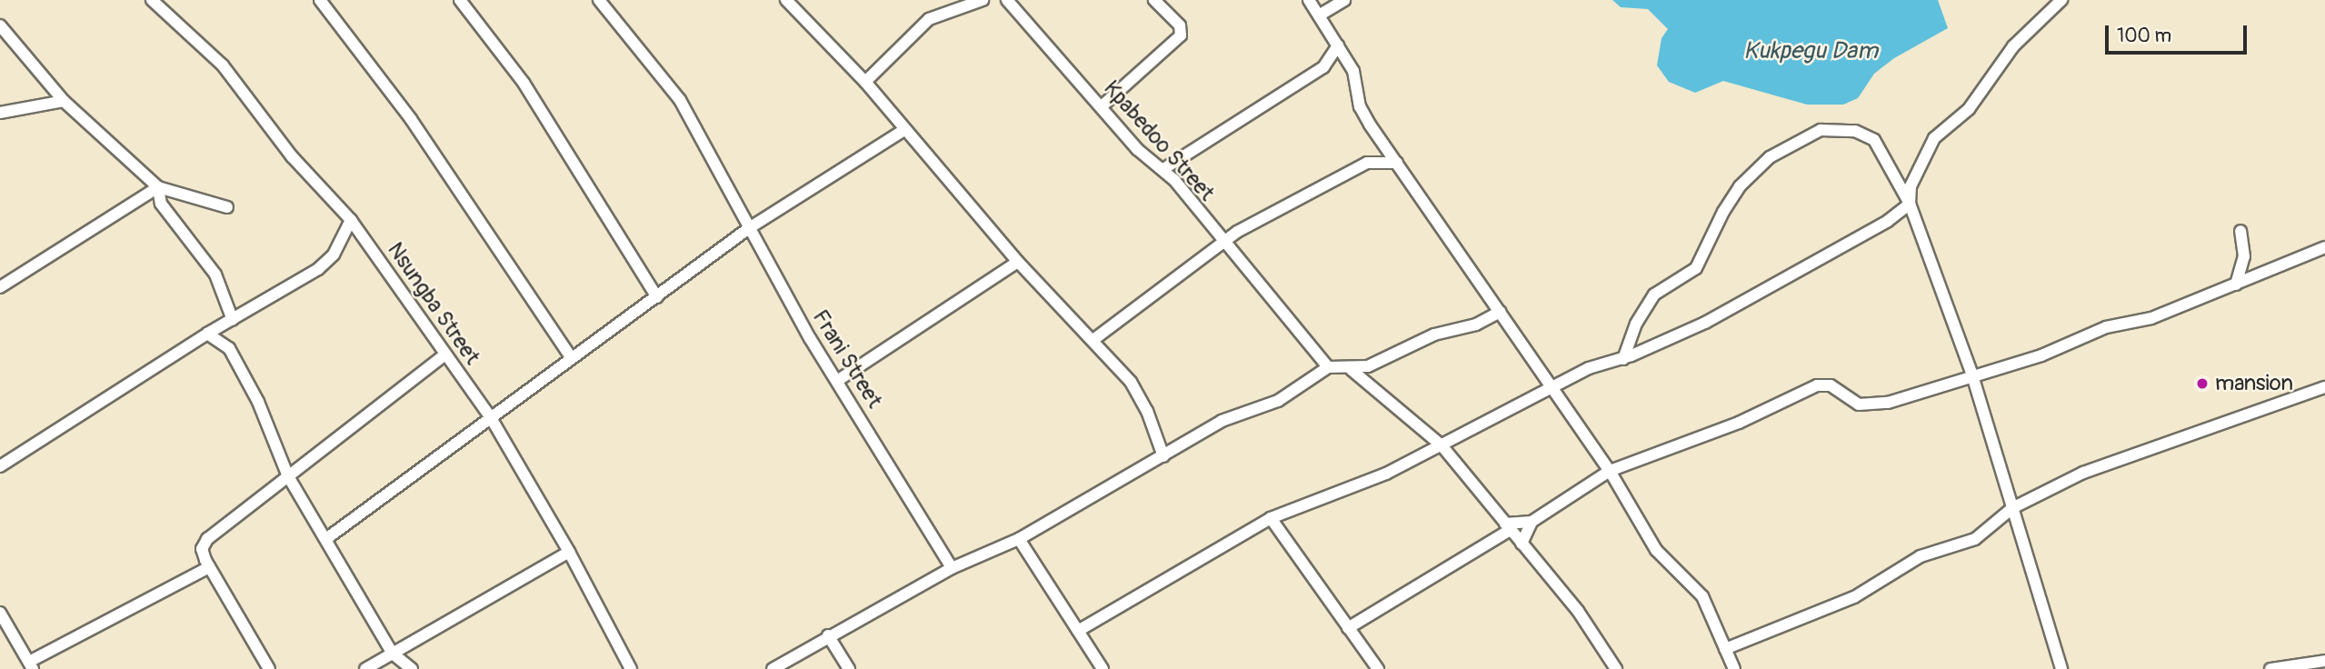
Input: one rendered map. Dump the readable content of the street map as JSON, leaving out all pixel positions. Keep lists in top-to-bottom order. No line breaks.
{"streets":{"street":["Kpabedoo Street","Nsungba Street","Frani Street"]},"water":["Kukpegu Dam"],"places":["mansion"],"scale_bar":"100 m"}
